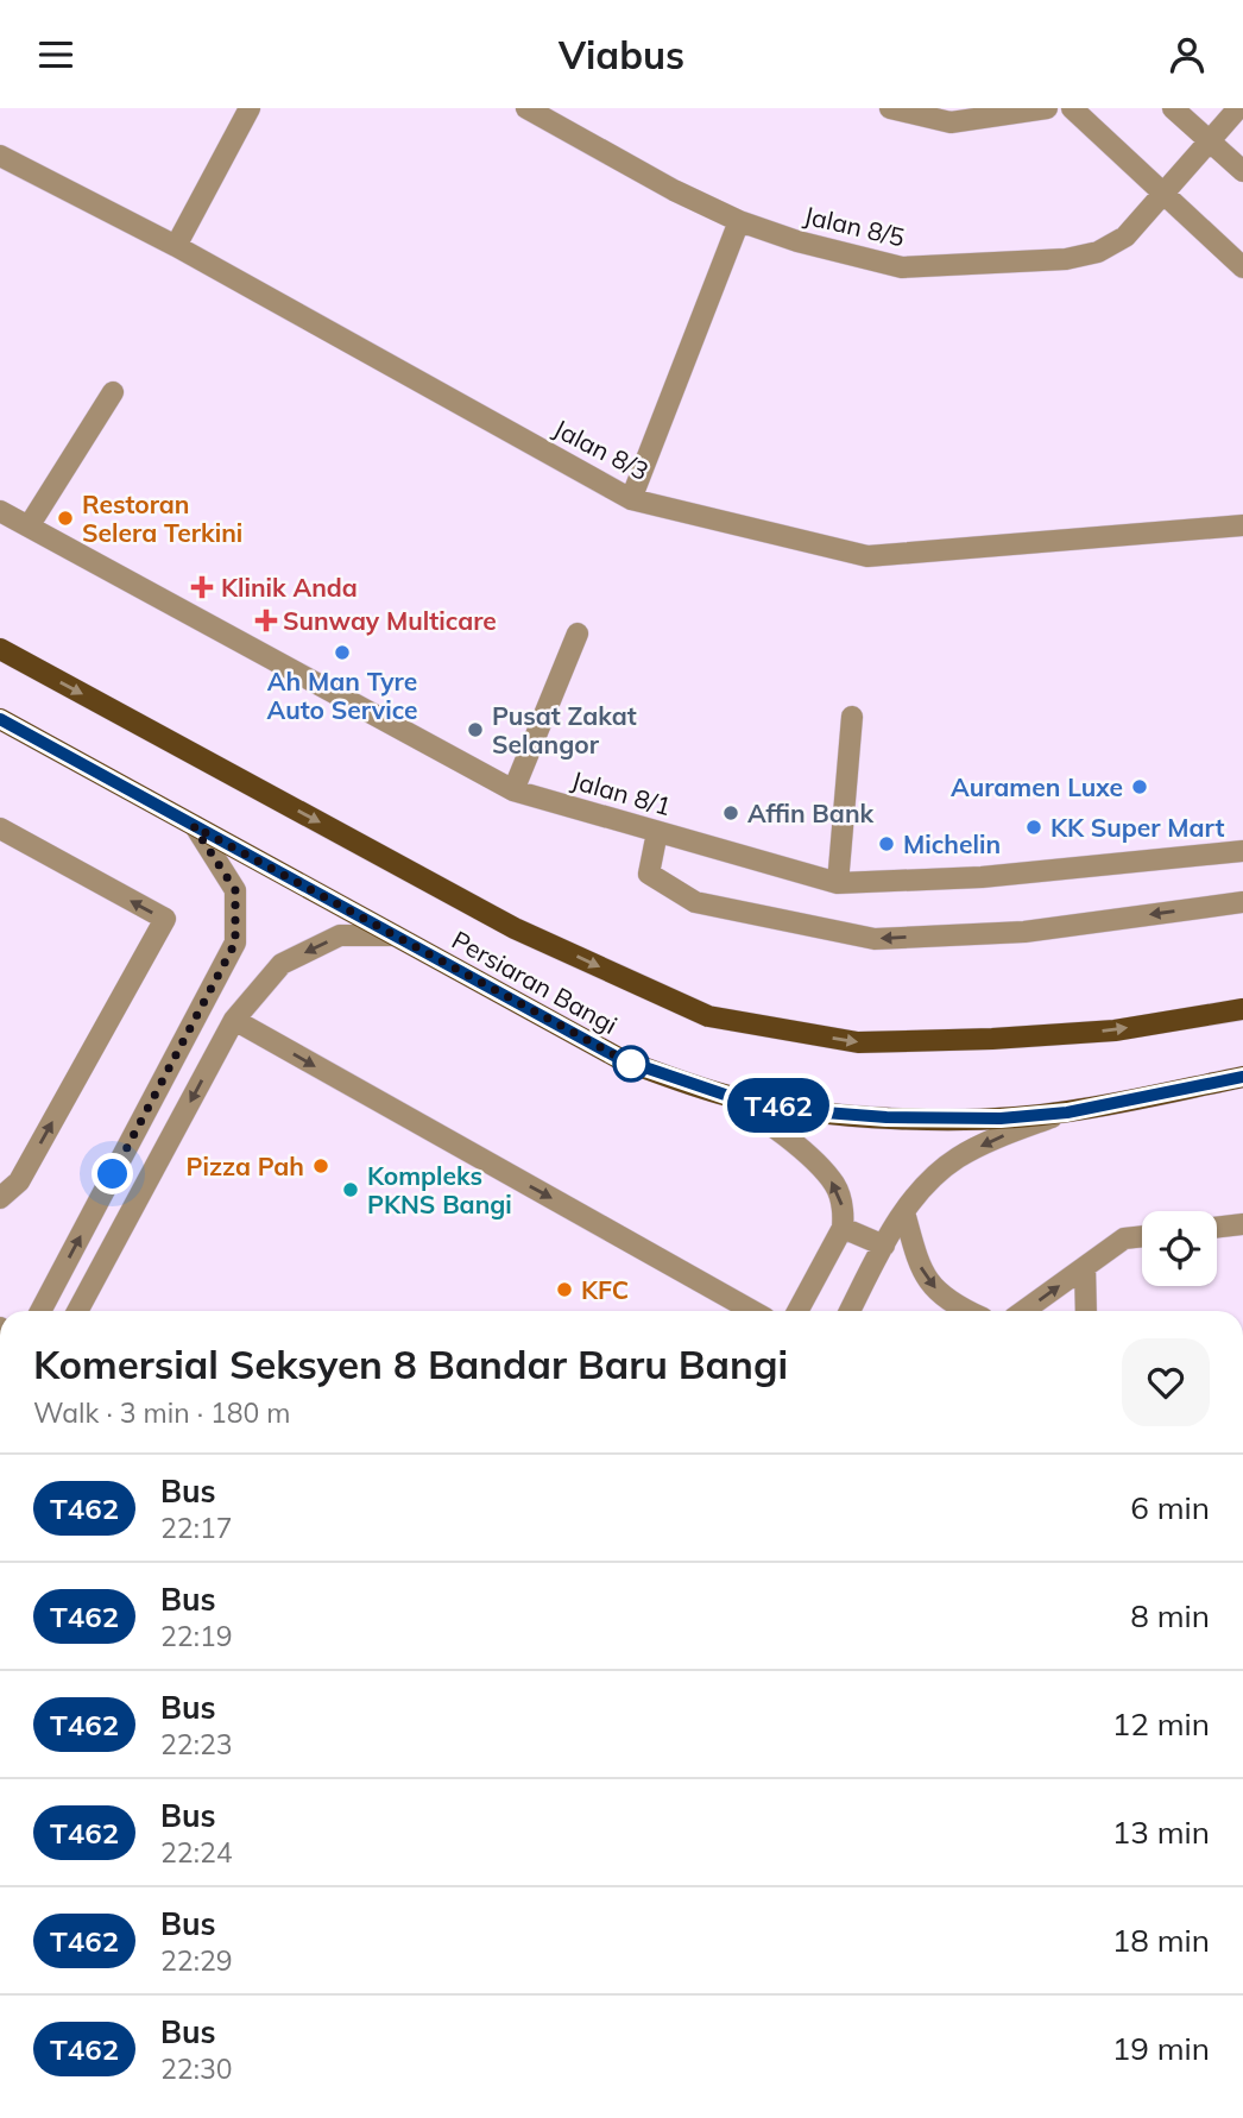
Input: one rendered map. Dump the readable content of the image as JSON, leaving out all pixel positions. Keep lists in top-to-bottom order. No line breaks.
{"streets":{"main road":["Persiaran Bangi"],"street":["Jalan 8/5","Jalan 8/3","Jalan 8/1"]},"places":{"other":["Restoran Selera Terkini","Ah Man Tyre Auto Service","Pusat Zakat Selangor","Auramen Luxe","Affin Bank","KK Super Mart","Michelin","Pizza Pah","Kompleks PKNS Bangi","KFC"],"health":["Klinik Anda","Sunway Multicare"]},"lines":["bus line T462"],"page":{"header":"Viabus","on_map":"T462","heading":["Komersial Seksyen 8 Bandar Baru Bangi","Walk · 3 min · 180 m"],"list":[{"mark":"T462","name":"Bus","note":"22:17","value":"6 min"},{"mark":"T462","name":"Bus","note":"22:19","value":"8 min"},{"mark":"T462","name":"Bus","note":"22:23","value":"12 min"},{"mark":"T462","name":"Bus","note":"22:24","value":"13 min"},{"mark":"T462","name":"Bus","note":"22:29","value":"18 min"},{"mark":"T462","name":"Bus","note":"22:30","value":"19 min"}]}}
